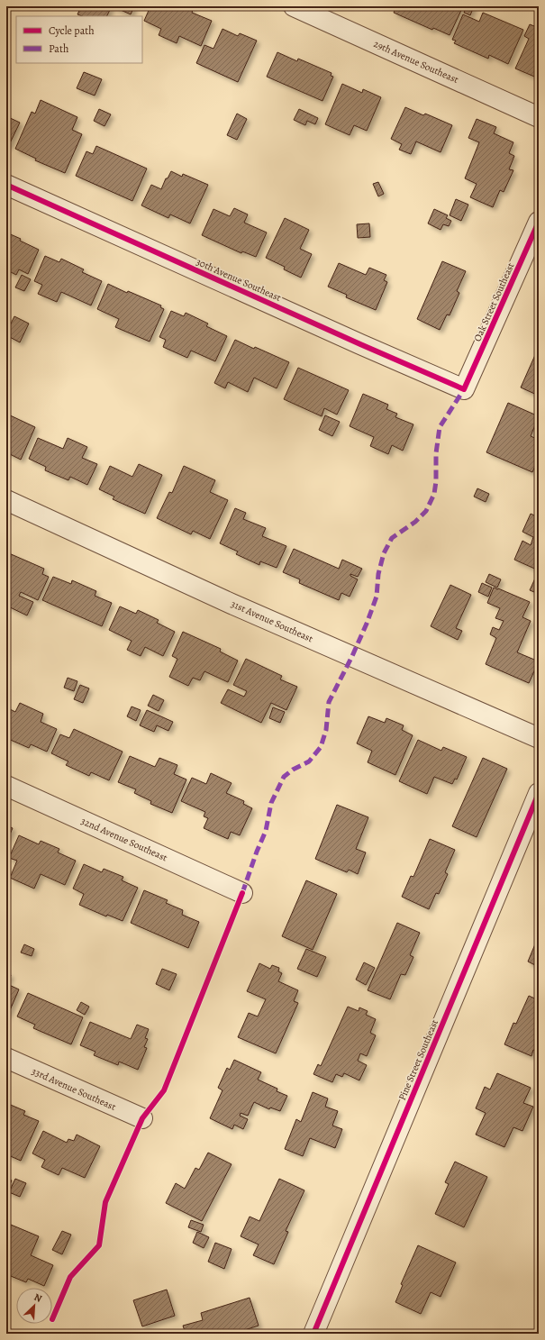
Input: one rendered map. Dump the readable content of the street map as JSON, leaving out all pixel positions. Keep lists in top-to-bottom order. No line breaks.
{"streets":{"street":["29th Avenue Southeast","30th Avenue Southeast","Oak Street Southeast","31st Avenue Southeast","32nd Avenue Southeast","Pine Street Southeast","33rd Avenue Southeast"]},"crossings":[["30th Avenue Southeast","Oak Street Southeast"]],"legend":["Cycle path","Path"],"north":"top right"}
